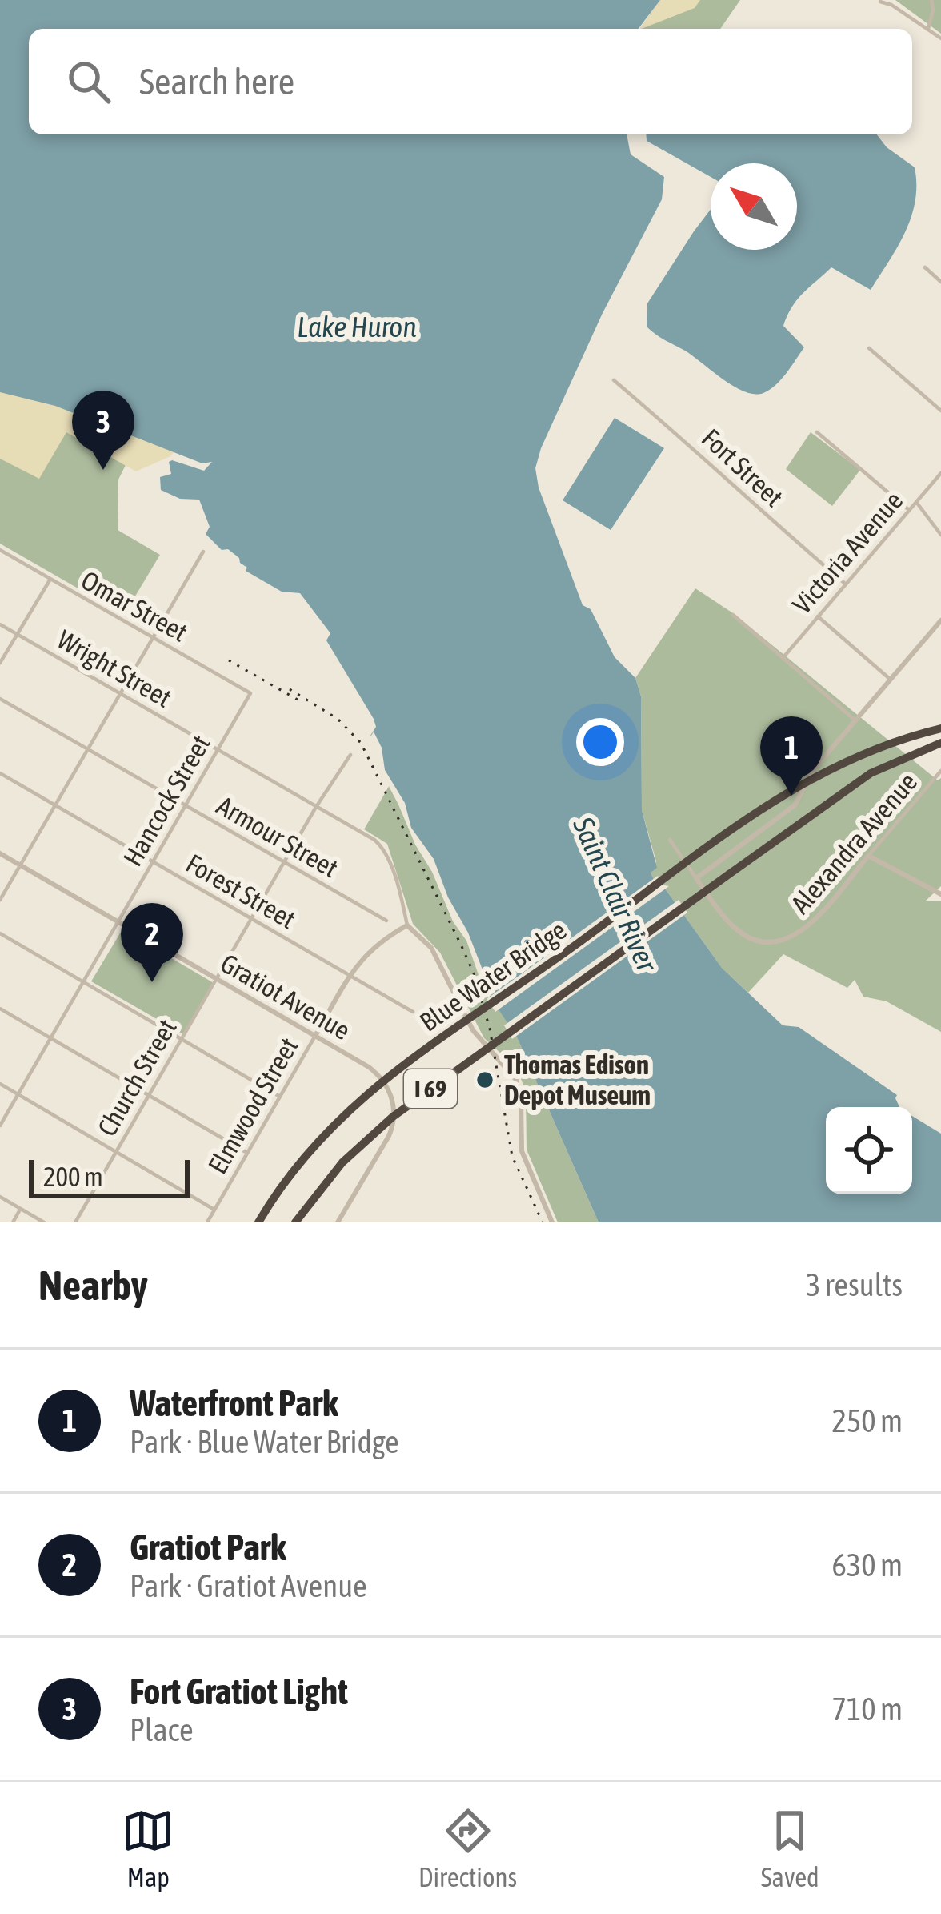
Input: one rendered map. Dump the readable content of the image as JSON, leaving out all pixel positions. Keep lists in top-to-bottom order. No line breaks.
{"streets":{"highway":["Blue Water Bridge","I 69"],"street":["Fort Street","Victoria Avenue","Omar Street","Wright Street","Hancock Street","Armour Street","Alexandra Avenue","Forest Street","Gratiot Avenue","Church Street","Elmwood Street"]},"crossings":[["Fort Street","Victoria Avenue"],["Omar Street","Hancock Street"],["Wright Street","Hancock Street"],["Wright Street","Church Street"],["Wright Street","Elmwood Street"],["Hancock Street","Armour Street"],["Hancock Street","Forest Street"],["Hancock Street","Gratiot Avenue"],["Armour Street","Church Street"],["Forest Street","Church Street"],["Forest Street","Elmwood Street"],["Gratiot Avenue","Church Street"],["Gratiot Avenue","Elmwood Street"]],"water":["Lake Huron","Saint Clair River"],"places":["Thomas Edison Depot Museum"],"scale_bar":"200 m","north":"top left","page":{"search":"Search here","pins":["3","1","2"],"scale":"200 m","heading":["Nearby","3 results"],"list":[{"mark":"1","name":"Waterfront Park","note":"Park · Blue Water Bridge","value":"250 m"},{"mark":"2","name":"Gratiot Park","note":"Park · Gratiot Avenue","value":"630 m"},{"mark":"3","name":"Fort Gratiot Light","note":"Place","value":"710 m"}],"nav":["Map","Directions","Saved"]}}
